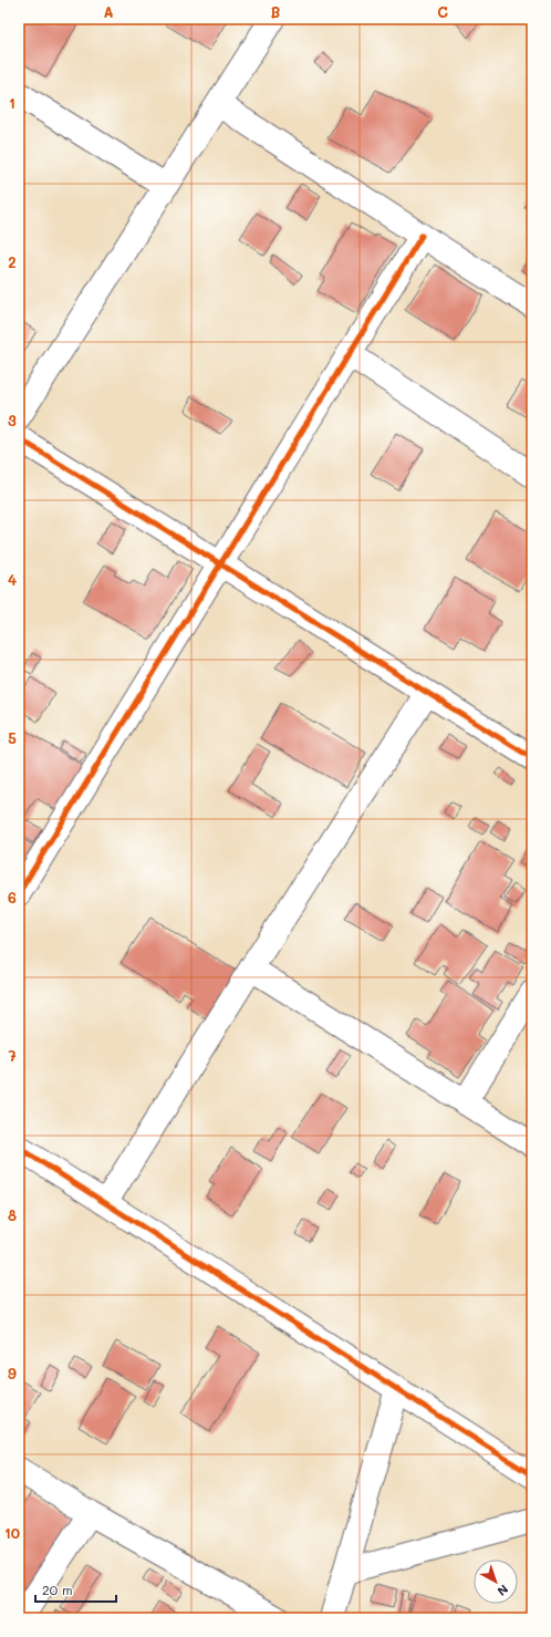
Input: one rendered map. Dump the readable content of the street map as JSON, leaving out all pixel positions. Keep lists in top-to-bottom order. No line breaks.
{"scale_bar":"20 m","north":"bottom right","grid":{"columns":["A","B","C"],"rows":["1","2","3","4","5","6","7","8","9","10"]}}
